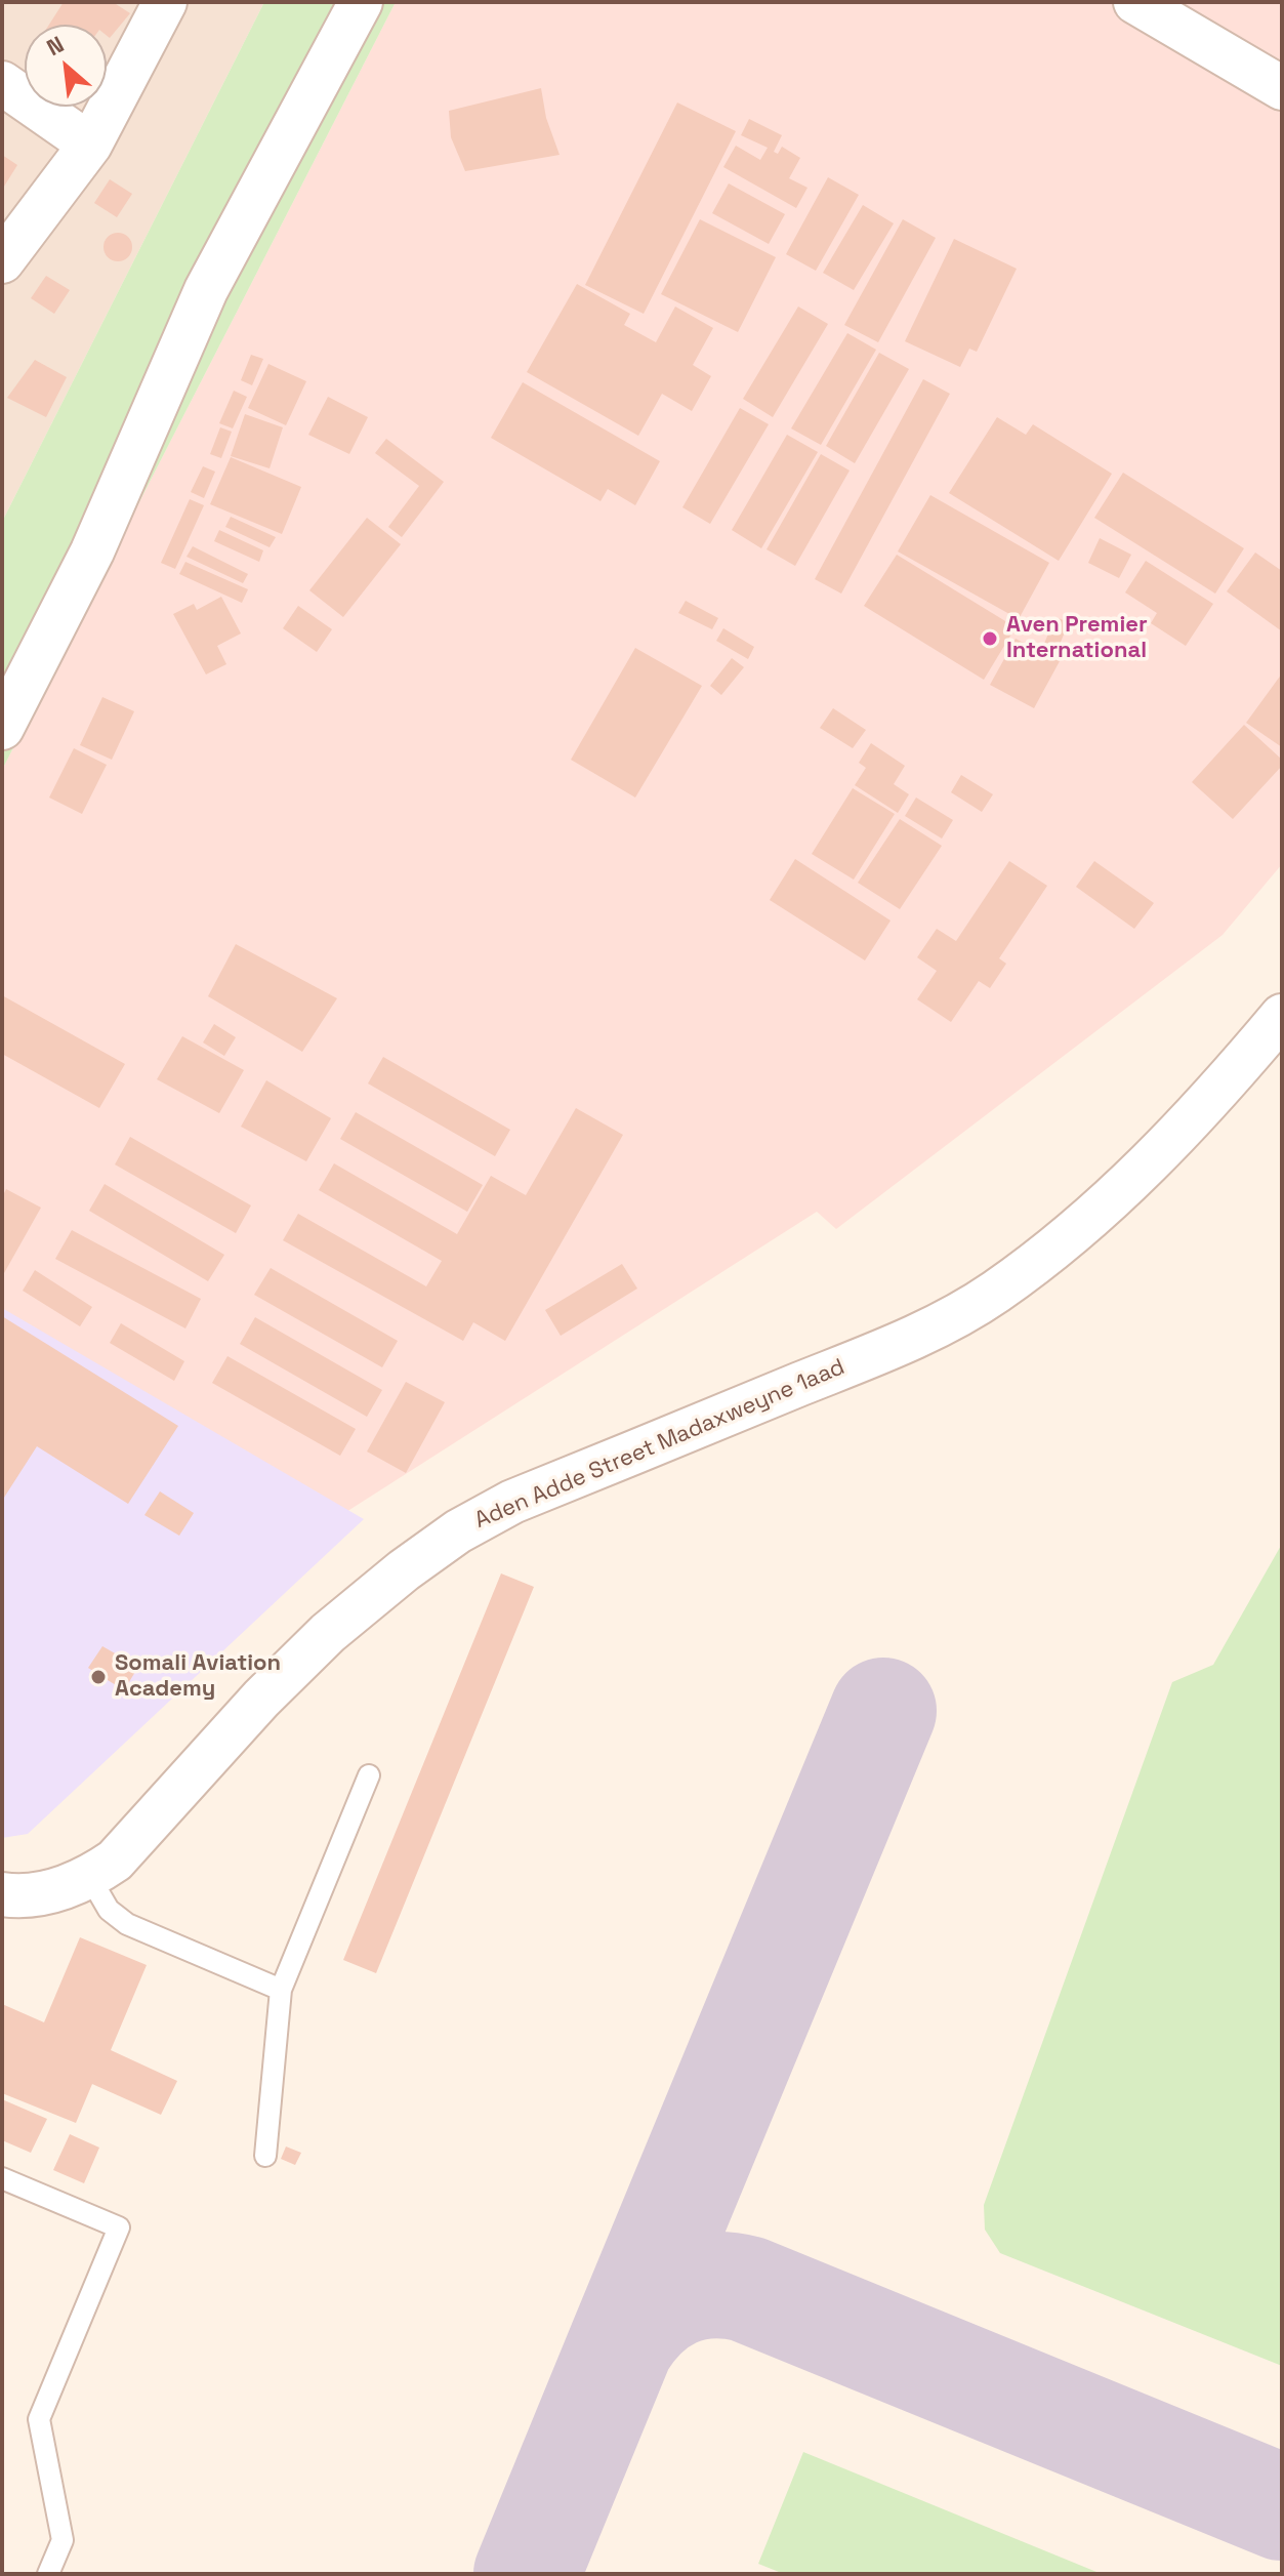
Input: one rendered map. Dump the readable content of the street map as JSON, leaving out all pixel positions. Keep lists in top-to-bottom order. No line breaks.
{"streets":{"street":["Aden Adde Street Madaxweyne 1aad"]},"places":["Aven Premier International","Somali Aviation Academy"],"north":"top left"}
